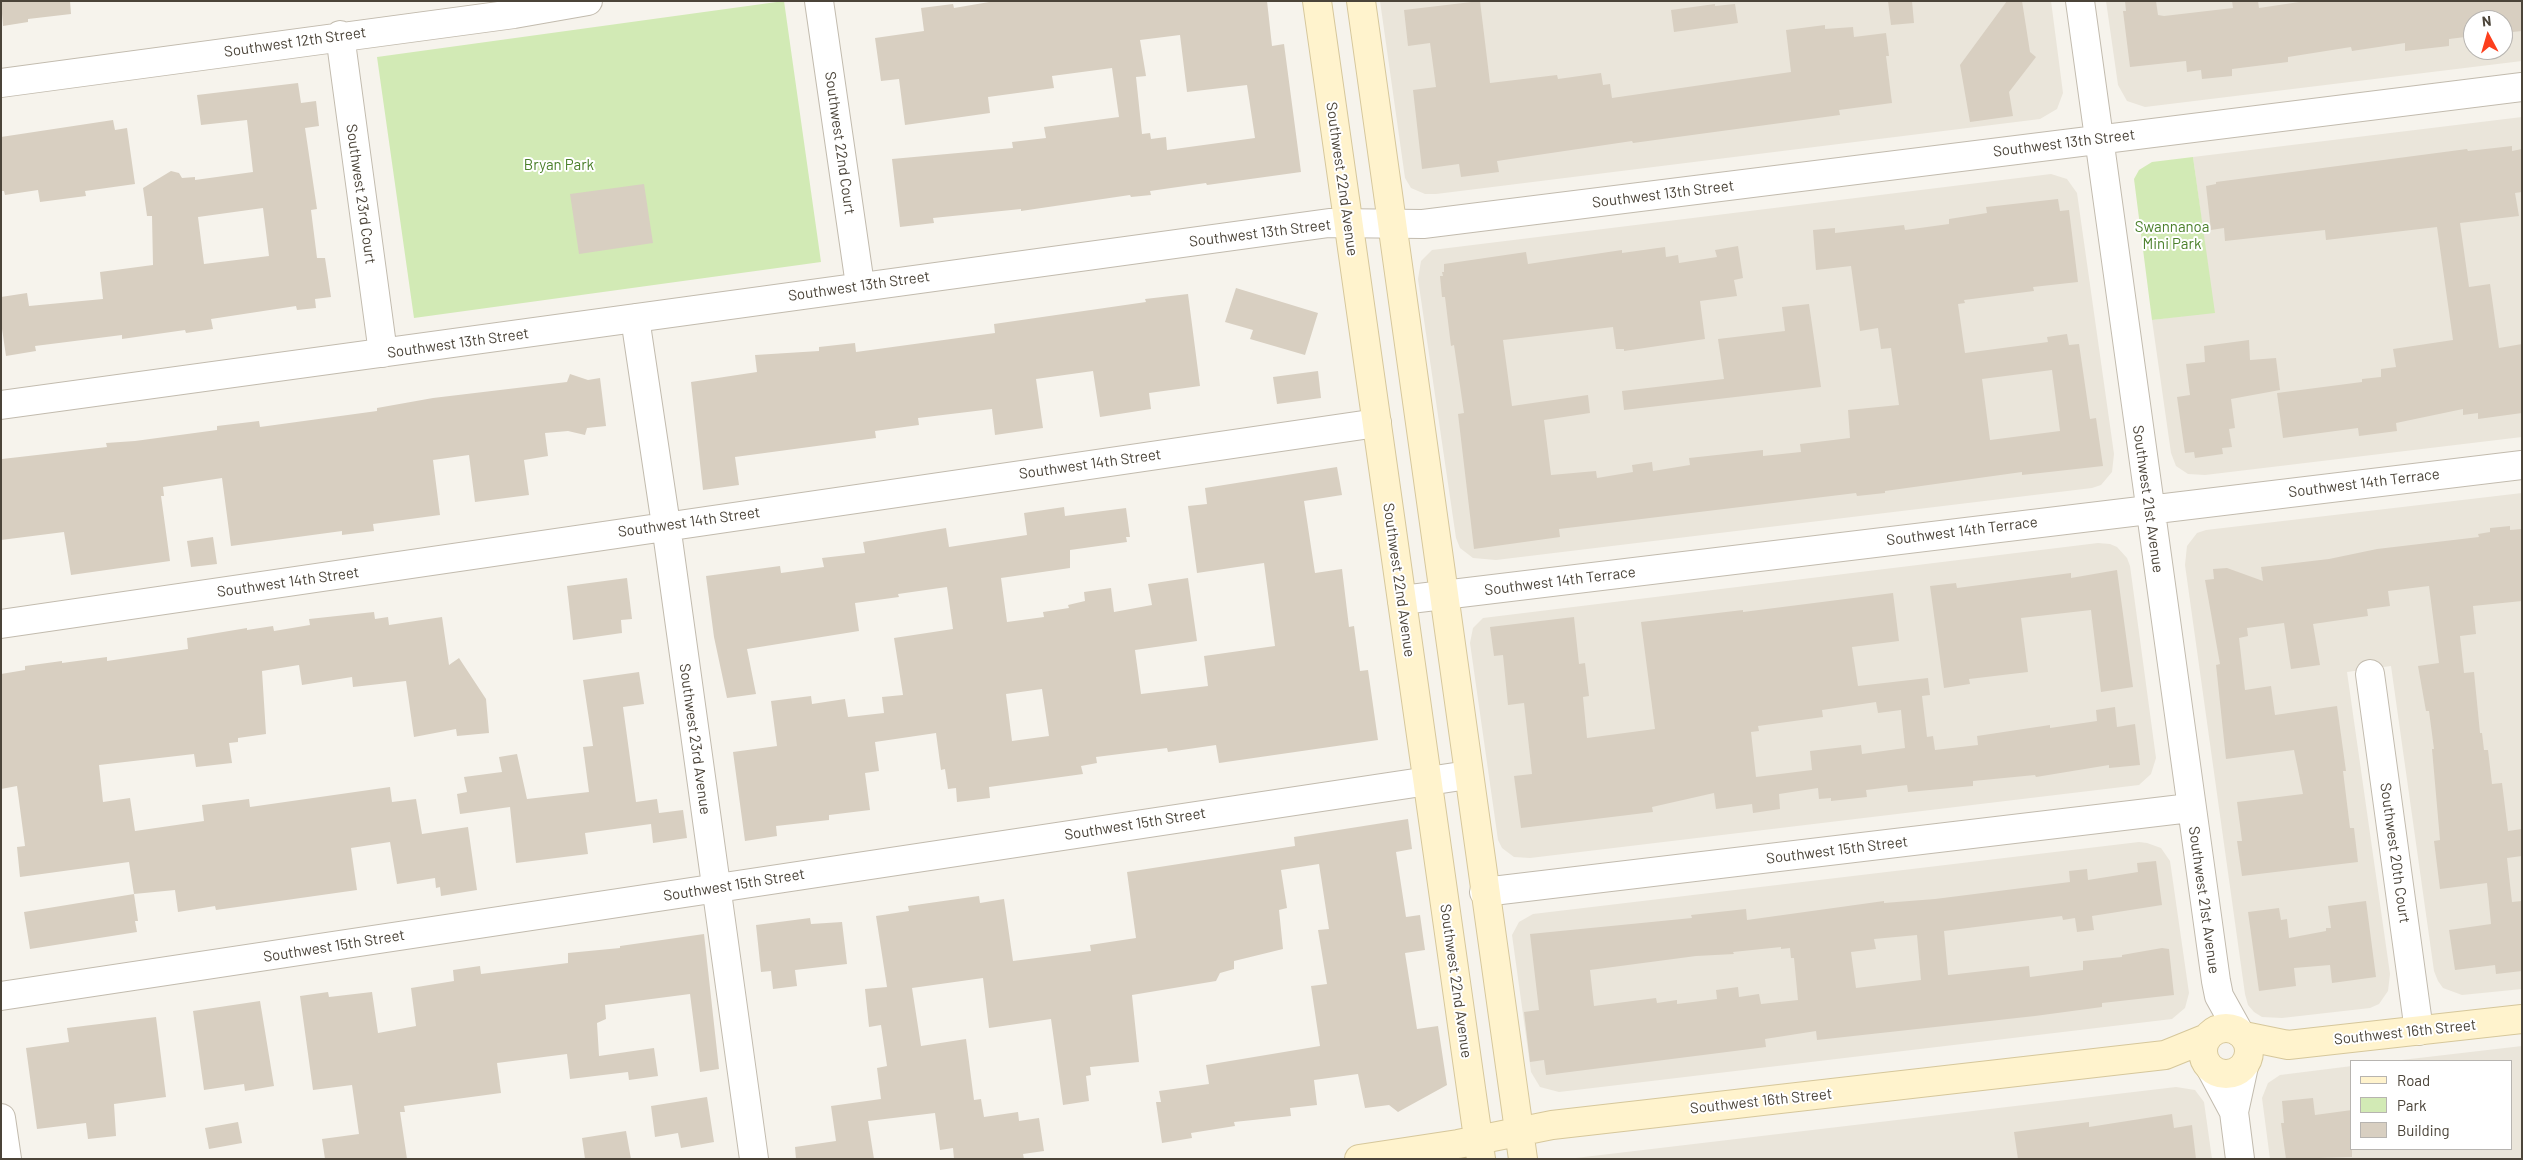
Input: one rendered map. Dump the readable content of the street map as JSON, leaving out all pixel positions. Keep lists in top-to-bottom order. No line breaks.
{"streets":{"main road":["Southwest 22nd Avenue","Southwest 16th Street"],"street":["Southwest 12th Street","Southwest 22nd Court","Southwest 13th Street","Southwest 23rd Court","Southwest 14th Street","Southwest 14th Terrace","Southwest 21st Avenue","Southwest 23rd Avenue","Southwest 15th Street","Southwest 20th Court"]},"crossings":[["Southwest 12th Street","Southwest 23rd Court"],["Southwest 22nd Court","Southwest 13th Street"],["Southwest 13th Street","Southwest 22nd Avenue"],["Southwest 13th Street","Southwest 23rd Court"],["Southwest 13th Street","Southwest 21st Avenue"],["Southwest 13th Street","Southwest 23rd Avenue"],["Southwest 22nd Avenue","Southwest 14th Street"],["Southwest 22nd Avenue","Southwest 14th Terrace"],["Southwest 22nd Avenue","Southwest 15th Street"],["Southwest 22nd Avenue","Southwest 16th Street"],["Southwest 14th Street","Southwest 23rd Avenue"],["Southwest 14th Terrace","Southwest 21st Avenue"],["Southwest 21st Avenue","Southwest 15th Street"],["Southwest 21st Avenue","Southwest 16th Street"],["Southwest 23rd Avenue","Southwest 15th Street"],["Southwest 20th Court","Southwest 16th Street"]],"parks":["Bryan Park","Swannanoa Mini Park"],"legend":["Road","Park","Building"],"north":"top"}
